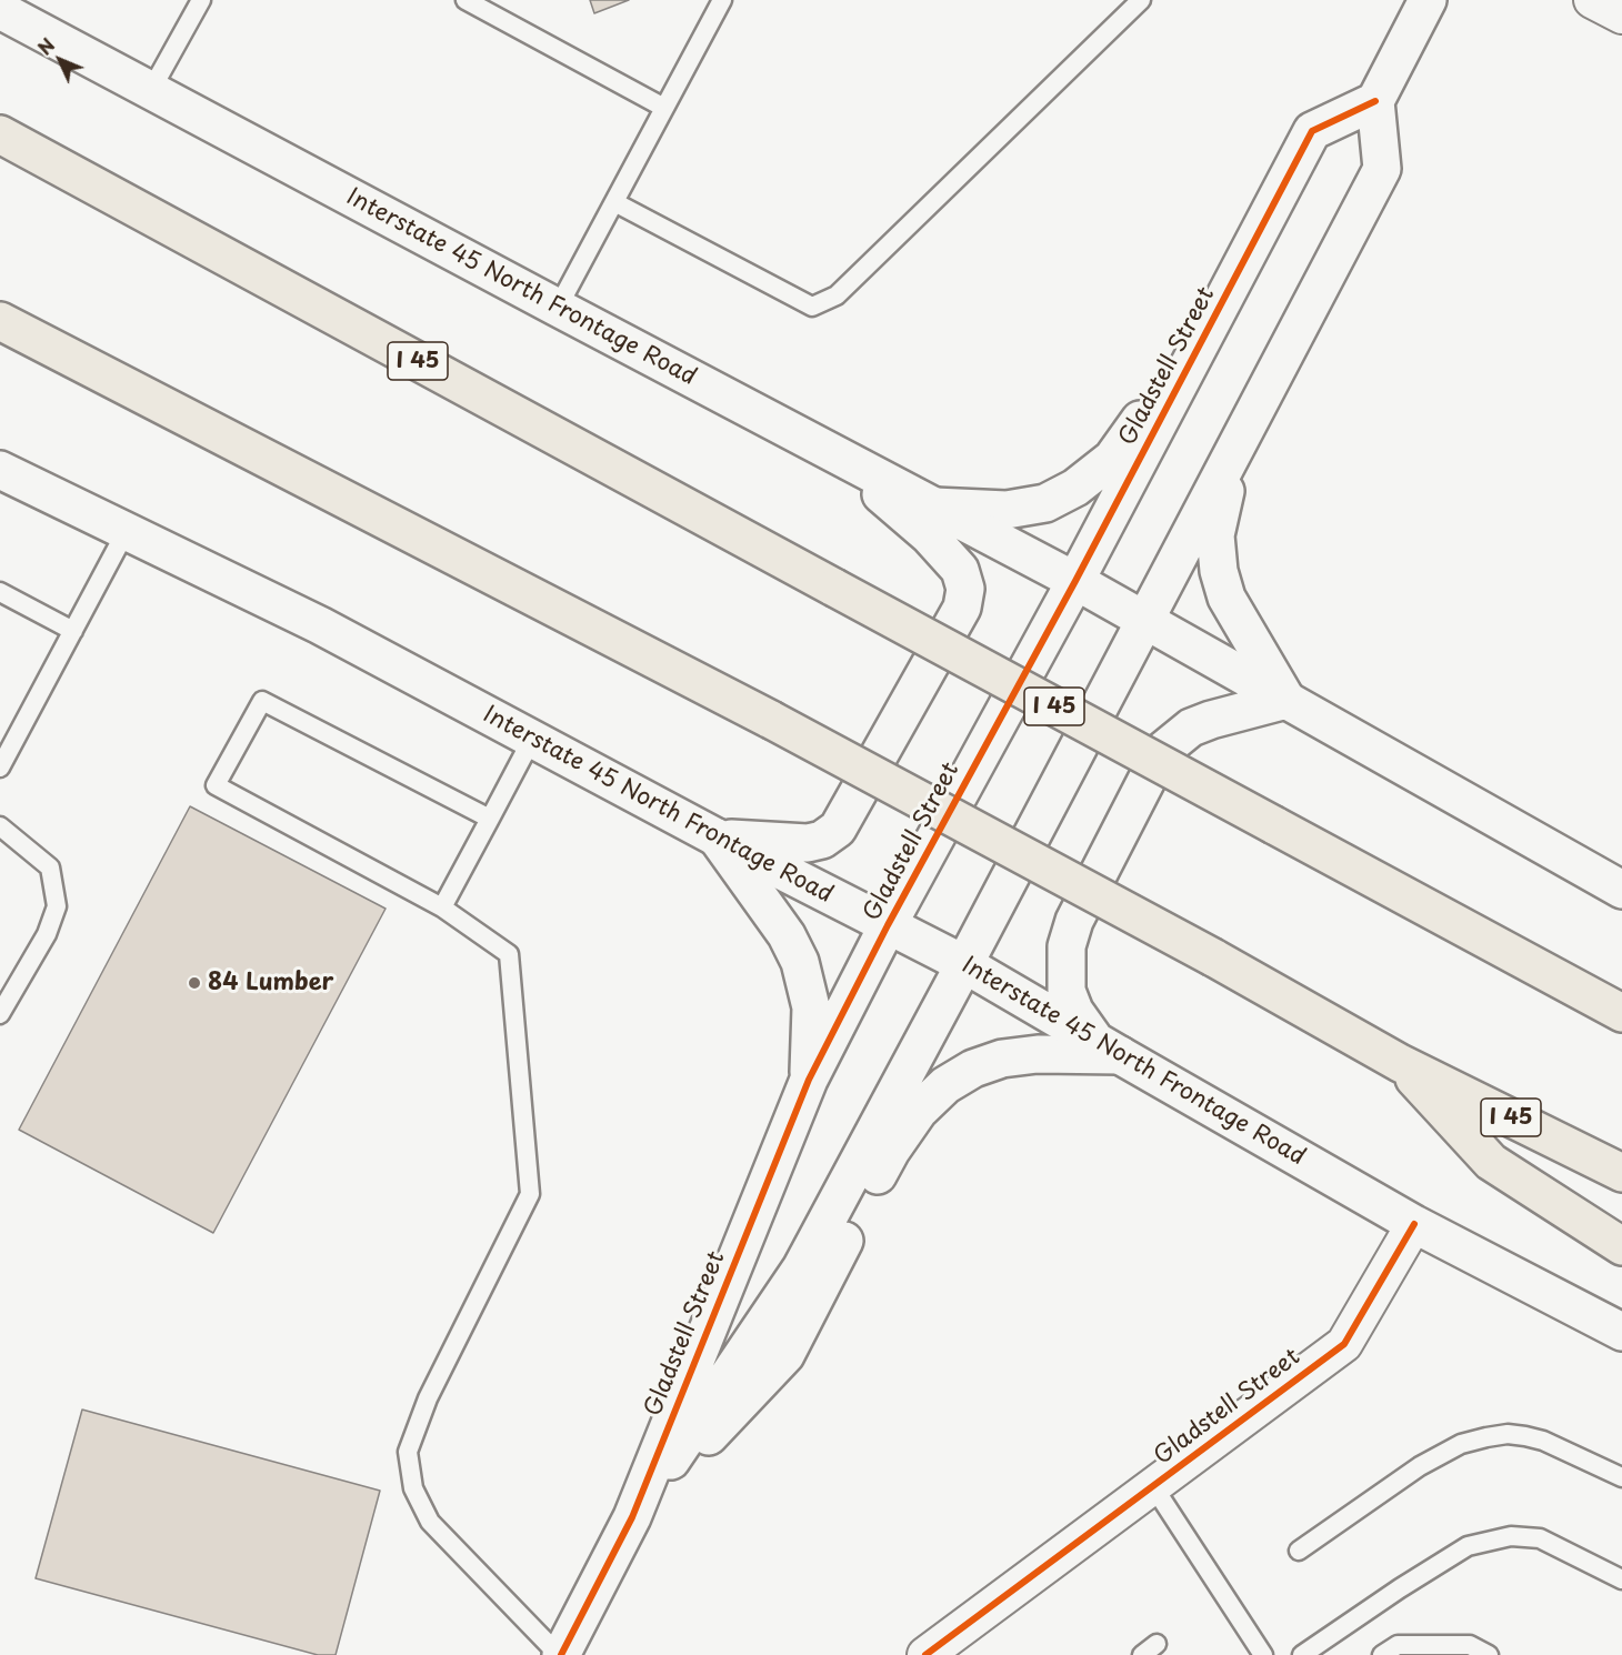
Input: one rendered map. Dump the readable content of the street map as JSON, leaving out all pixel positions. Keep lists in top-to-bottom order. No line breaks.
{"streets":{"highway":["I 45"],"street":["Interstate 45 North Frontage Road","Gladstell Street"]},"crossings":[["Interstate 45 North Frontage Road","Gladstell Street"]],"places":["84 Lumber"],"north":"top left"}
